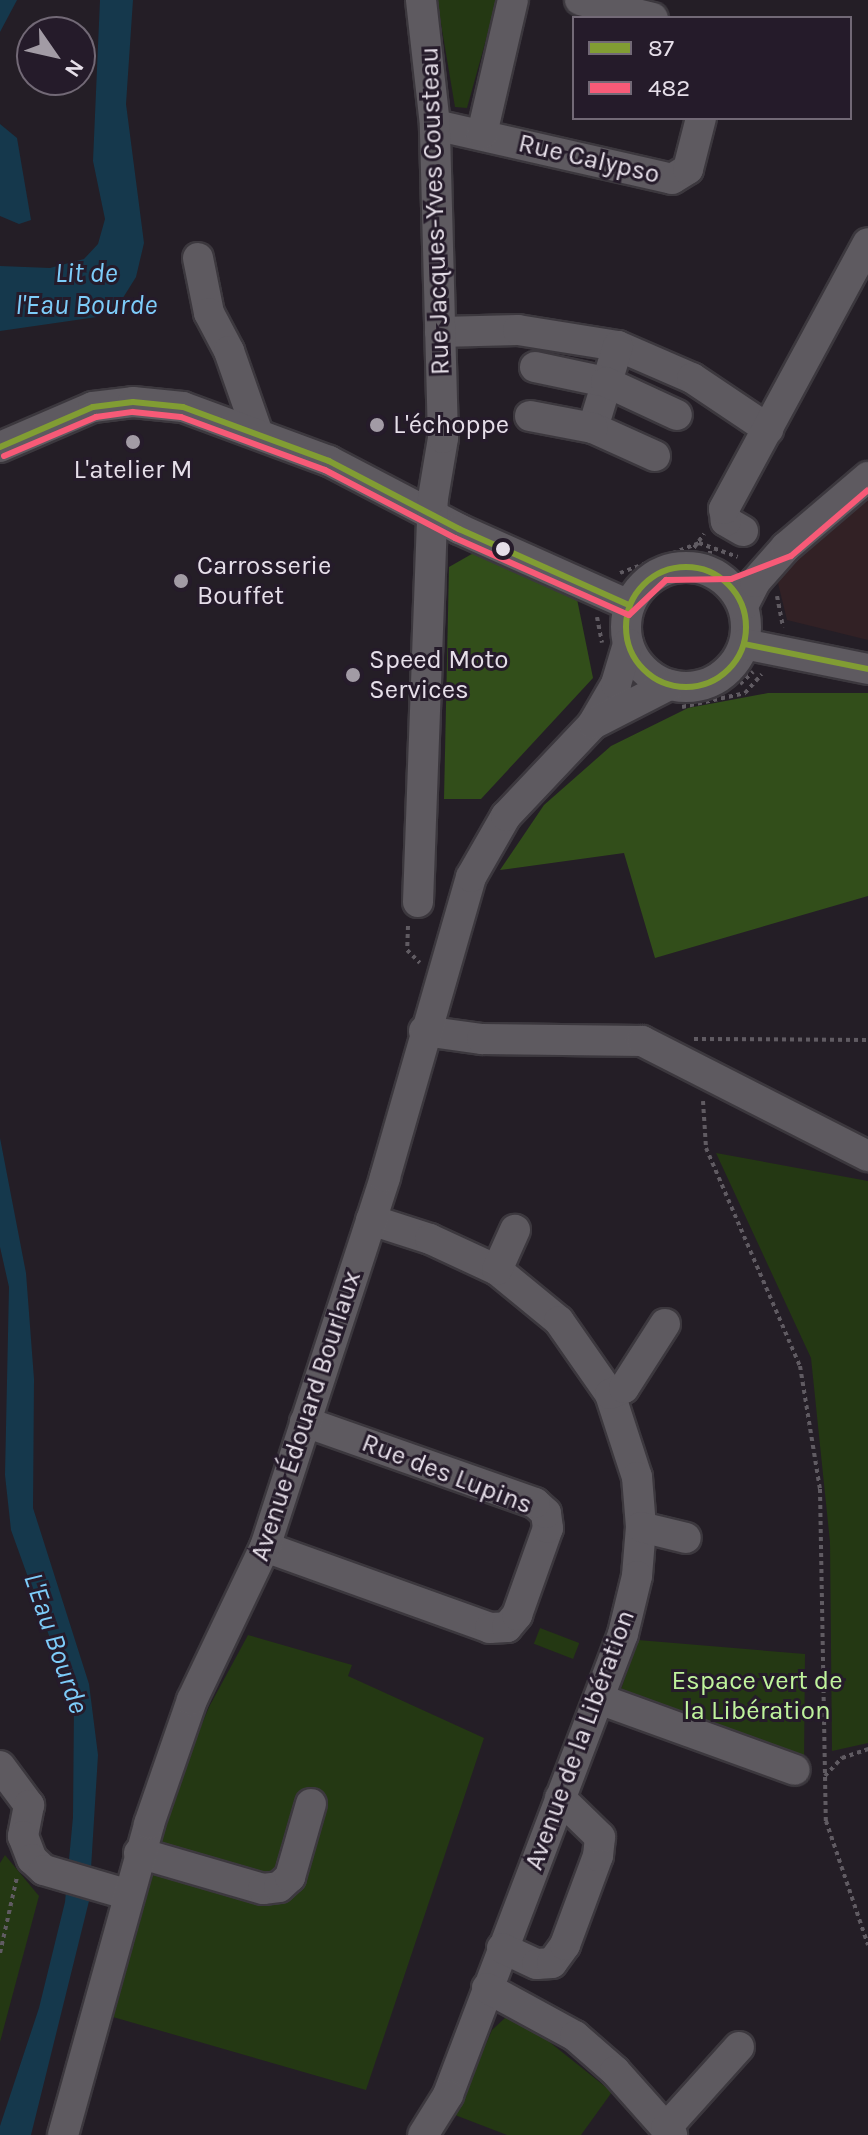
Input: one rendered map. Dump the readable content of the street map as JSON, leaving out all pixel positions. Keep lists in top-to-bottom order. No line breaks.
{"streets":{"street":["Rue Calypso","Rue Jacques-Yves Cousteau","Avenue Édouard Bourlaux","Rue des Lupins","Avenue de la Libération"]},"crossings":[["Rue Calypso","Rue Jacques-Yves Cousteau"],["Avenue Édouard Bourlaux","Rue des Lupins"],["Avenue Édouard Bourlaux","Avenue de la Libération"]],"water":["Lit de l'Eau Bourde","L'Eau Bourde"],"parks":["Espace vert de la Libération"],"places":["L'échoppe","L'atelier M","Carrosserie Bouffet","Speed Moto Services"],"lines":["transit line 87","transit line 482"],"legend":["87","482"],"north":"bottom right"}
